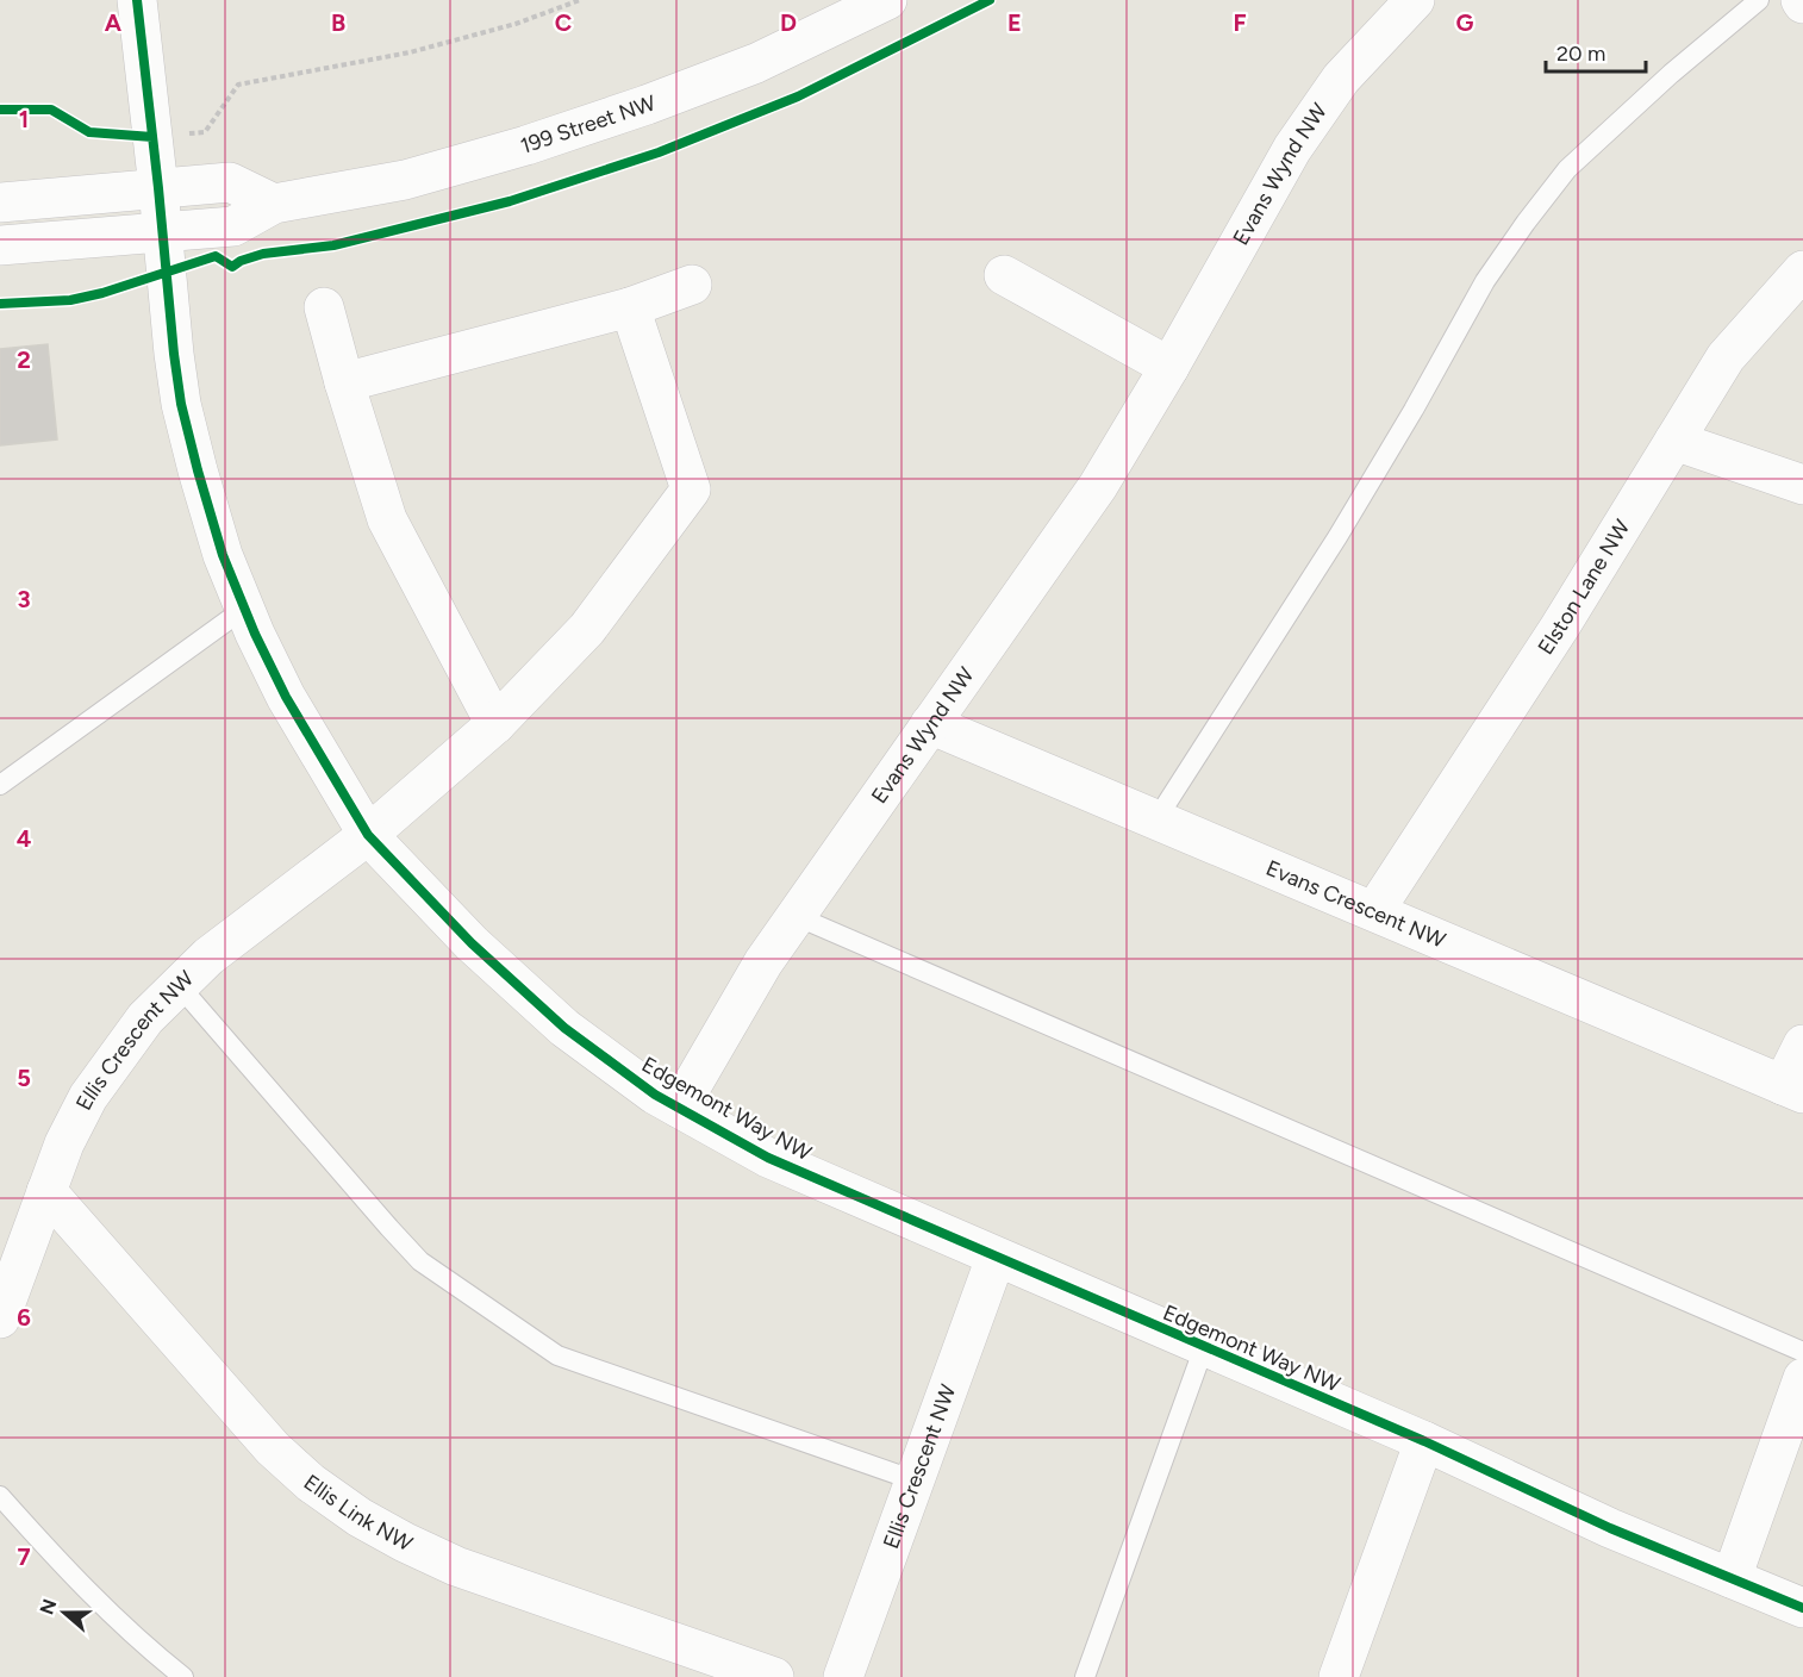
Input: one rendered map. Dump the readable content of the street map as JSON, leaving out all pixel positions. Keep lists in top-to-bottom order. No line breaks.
{"streets":{"street":["199 Street NW","Evans Wynd NW","Elston Lane NW","Evans Crescent NW","Ellis Crescent NW","Edgemont Way NW","Ellis Link NW"]},"crossings":[["199 Street NW","Edgemont Way NW"],["Evans Wynd NW","Evans Crescent NW"],["Evans Wynd NW","Edgemont Way NW"],["Elston Lane NW","Evans Crescent NW"],["Ellis Crescent NW","Edgemont Way NW"],["Ellis Crescent NW","Ellis Link NW"]],"scale_bar":"20 m","north":"left","grid":{"columns":["A","B","C","D","E","F","G"],"rows":["1","2","3","4","5","6","7"]}}
